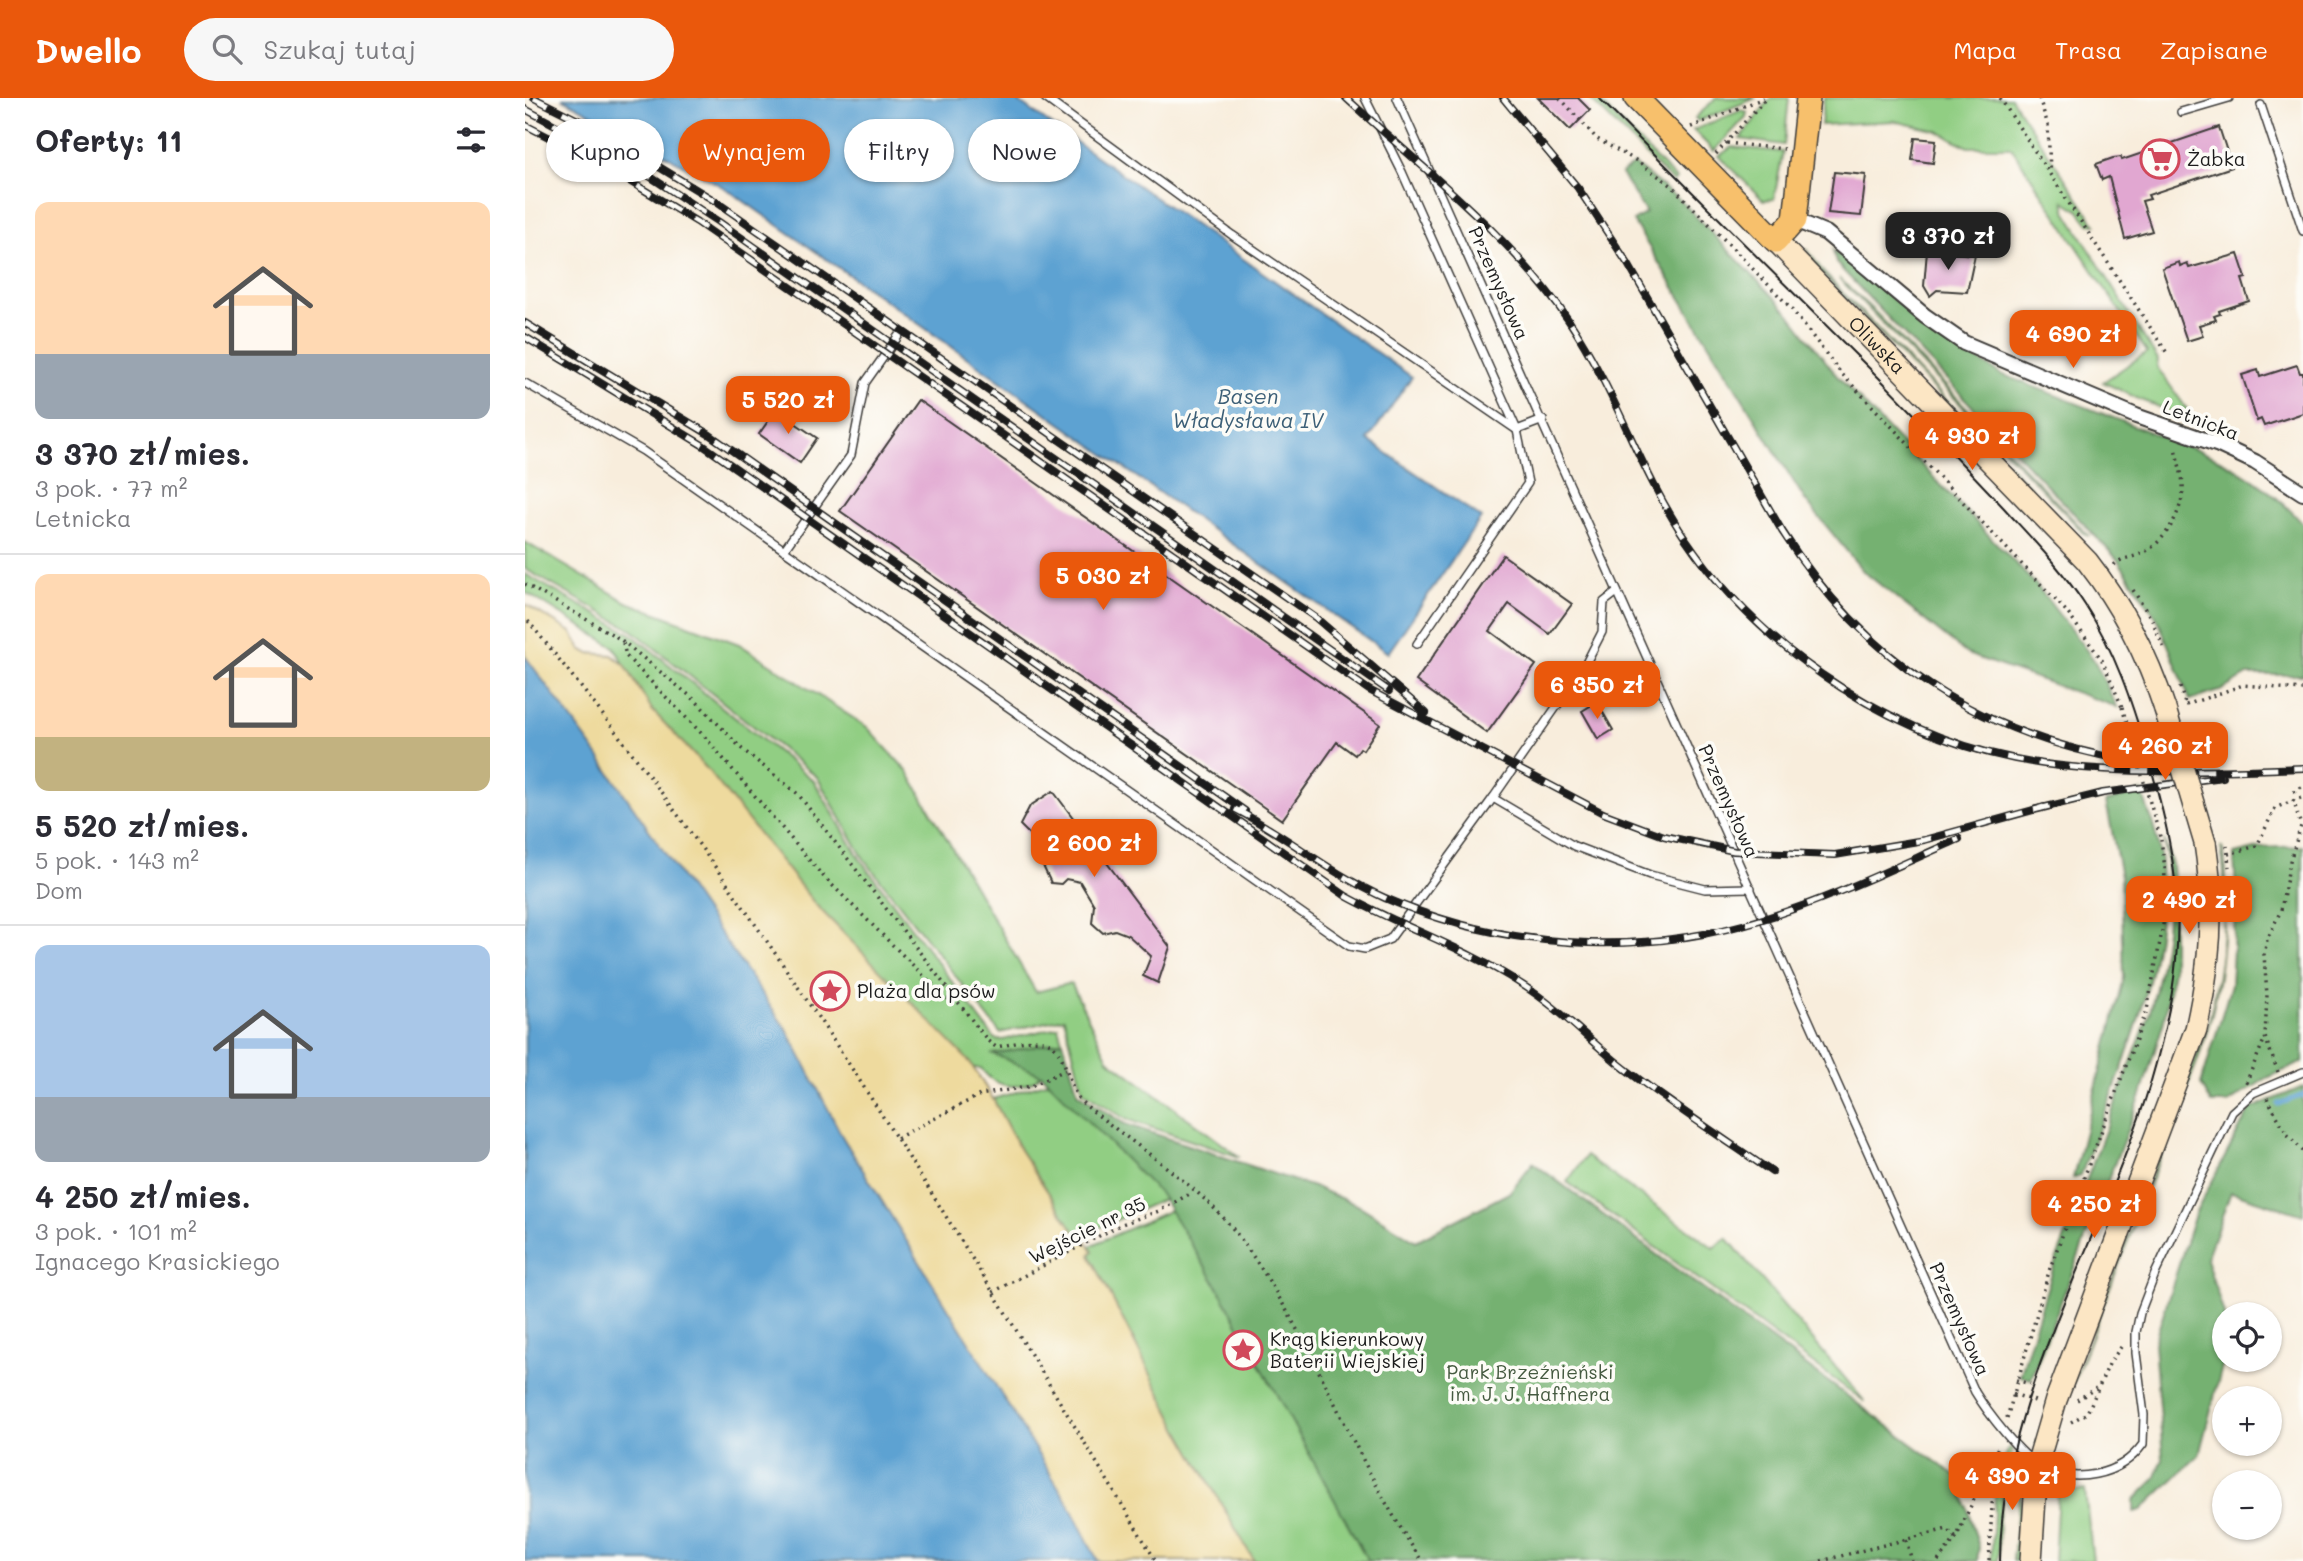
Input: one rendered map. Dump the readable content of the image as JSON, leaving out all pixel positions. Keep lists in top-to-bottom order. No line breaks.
{"streets":{"main road":["Oliwska"],"street":["Letnicka"],"lane":["Przemysłowa"],"path":["Wejście nr 35"]},"crossings":[["Przemysłowa","Oliwska"]],"water":["Basen Władysława IV"],"parks":["Park Brzeźnieński im. J. J. Haffnera"],"places":{"supermarket":["Żabka"],"place":["Plaża dla psów","Krąg kierunkowy Baterii Wiejskiej"]},"page":{"header":"Dwello","search":"Szukaj tutaj","nav":["Mapa","Trasa","Zapisane"],"heading":"Oferty: 11","chip":["Kupno","Wynajem","Filtry","Nowe"],"list":[{"name":"3 370 zł/mies.","note":"3 pok. · 77 m² · Letnicka"},{"name":"5 520 zł/mies.","note":"5 pok. · 143 m² · Dom"},{"name":"4 250 zł/mies.","note":"3 pok. · 101 m² · Ignacego Krasickiego"}],"price":["3 370 zł","4 690 zł","5 520 zł","4 930 zł","5 030 zł","6 350 zł","4 260 zł","2 600 zł","2 490 zł","4 250 zł","4 390 zł"],"map_buttons":["+","−"]}}
